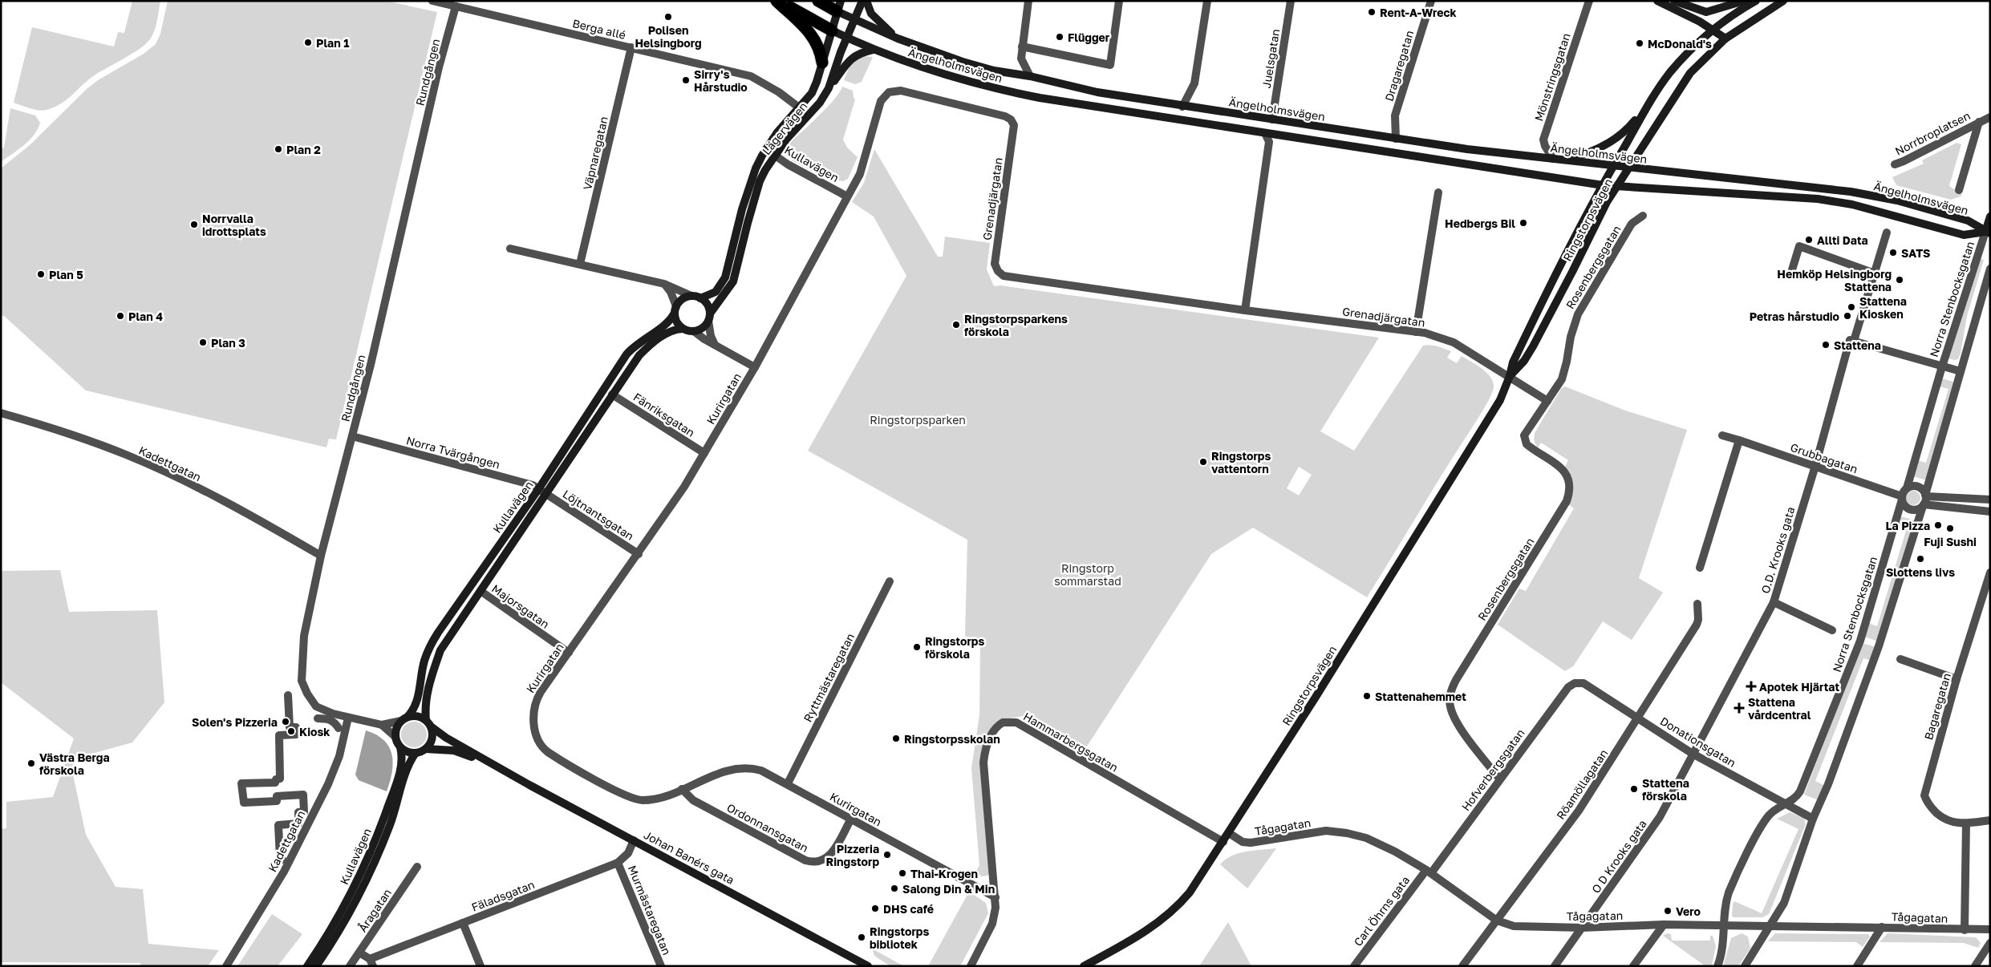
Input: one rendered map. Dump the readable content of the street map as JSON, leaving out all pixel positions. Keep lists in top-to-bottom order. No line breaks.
{"streets":{"street":["Berga allé","Juelsgatan","Ängelholmsvägen","Dragaregatan","Rundgången","Mönstringsgatan","Lägervägen","Norrbroplatsen","Väpnaregatan","Kullavägen","Grenadjärgatan","Ringstorpsvägen","Rosenbergsgatan","Norra Stenbocksgatan","Kurirgatan","Fänriksgatan","Norra Tvärgången","Grubbagatan","Kadettgatan","Löjtnantsgatan","O.D. Krooks gata","Majorsgatan","Ryttmästaregatan","Bagaregatan","Hammarbergsgatan","Donationsgatan","Hofverbergsgatan","Röamöllagatan","Tågagatan","Ordonnansgatan","O D Krooks gata","Johan Banérs gata","Fäladsgatan","Åragatan","Murmästaregatan","Carl Öhrns gata"]},"crossings":[["Berga allé","Rundgången"],["Berga allé","Lägervägen"],["Berga allé","Väpnaregatan"],["Juelsgatan","Ängelholmsvägen"],["Ängelholmsvägen","Dragaregatan"],["Ängelholmsvägen","Mönstringsgatan"],["Ängelholmsvägen","Lägervägen"],["Ängelholmsvägen","Ringstorpsvägen"],["Ängelholmsvägen","Norra Stenbocksgatan"],["Rundgången","Kullavägen"],["Rundgången","Norra Tvärgången"],["Rundgången","Kadettgatan"],["Rundgången","Johan Banérs gata"],["Lägervägen","Kullavägen"],["Kullavägen","Grenadjärgatan"],["Kullavägen","Kurirgatan"],["Kullavägen","Fänriksgatan"],["Kullavägen","Norra Tvärgången"],["Kullavägen","Löjtnantsgatan"],["Kullavägen","Majorsgatan"],["Kullavägen","Johan Banérs gata"],["Grenadjärgatan","Ringstorpsvägen"],["Grenadjärgatan","Kurirgatan"],["Ringstorpsvägen","Hammarbergsgatan"],["Ringstorpsvägen","Tågagatan"],["Rosenbergsgatan","Hofverbergsgatan"],["Norra Stenbocksgatan","Grubbagatan"],["Norra Stenbocksgatan","Donationsgatan"],["Norra Stenbocksgatan","Tågagatan"],["Kurirgatan","Fänriksgatan"],["Kurirgatan","Löjtnantsgatan"],["Kurirgatan","Majorsgatan"],["Kurirgatan","Ryttmästaregatan"],["Kurirgatan","Hammarbergsgatan"],["Kurirgatan","Ordonnansgatan"],["Norra Tvärgången","Löjtnantsgatan"],["Grubbagatan","O.D. Krooks gata"],["O.D. Krooks gata","Donationsgatan"],["O.D. Krooks gata","O D Krooks gata"],["Donationsgatan","Hofverbergsgatan"],["Donationsgatan","Röamöllagatan"],["Donationsgatan","O D Krooks gata"],["Hofverbergsgatan","Tågagatan"],["Hofverbergsgatan","Carl Öhrns gata"],["Röamöllagatan","Tågagatan"],["Tågagatan","O D Krooks gata"],["Tågagatan","Carl Öhrns gata"],["Johan Banérs gata","Fäladsgatan"],["Fäladsgatan","Murmästaregatan"]],"parks":["Ringstorpsparken","Ringstorp sommarstad"],"places":{"other":["Rent-A-Wreck","Polisen Helsingborg","Flügger","Plan 1","McDonald's","Sirry's Hårstudio","Plan 2","Hedbergs Bil","Norrvalla idrottsplats","Allti Data","SATS","Plan 5","Hemköp Helsingborg Stattena","Stattena Kiosken","Plan 4","Petras hårstudio","Ringstorpsparkens förskola","Plan 3","Stattena","Ringstorps vattentorn","La Pizza","Fuji Sushi","Slottens livs","Ringstorps förskola","Stattenahemmet","Solen's Pizzeria","Kiosk","Ringstorpsskolan","Västra Berga förskola","Stattena förskola","Pizzeria Ringstorp","Thai-Krogen","Salong Din & Min","DHS café","Vero","Ringstorps bibliotek"],"health":["Apotek Hjärtat","Stattena vårdcentral"]}}
